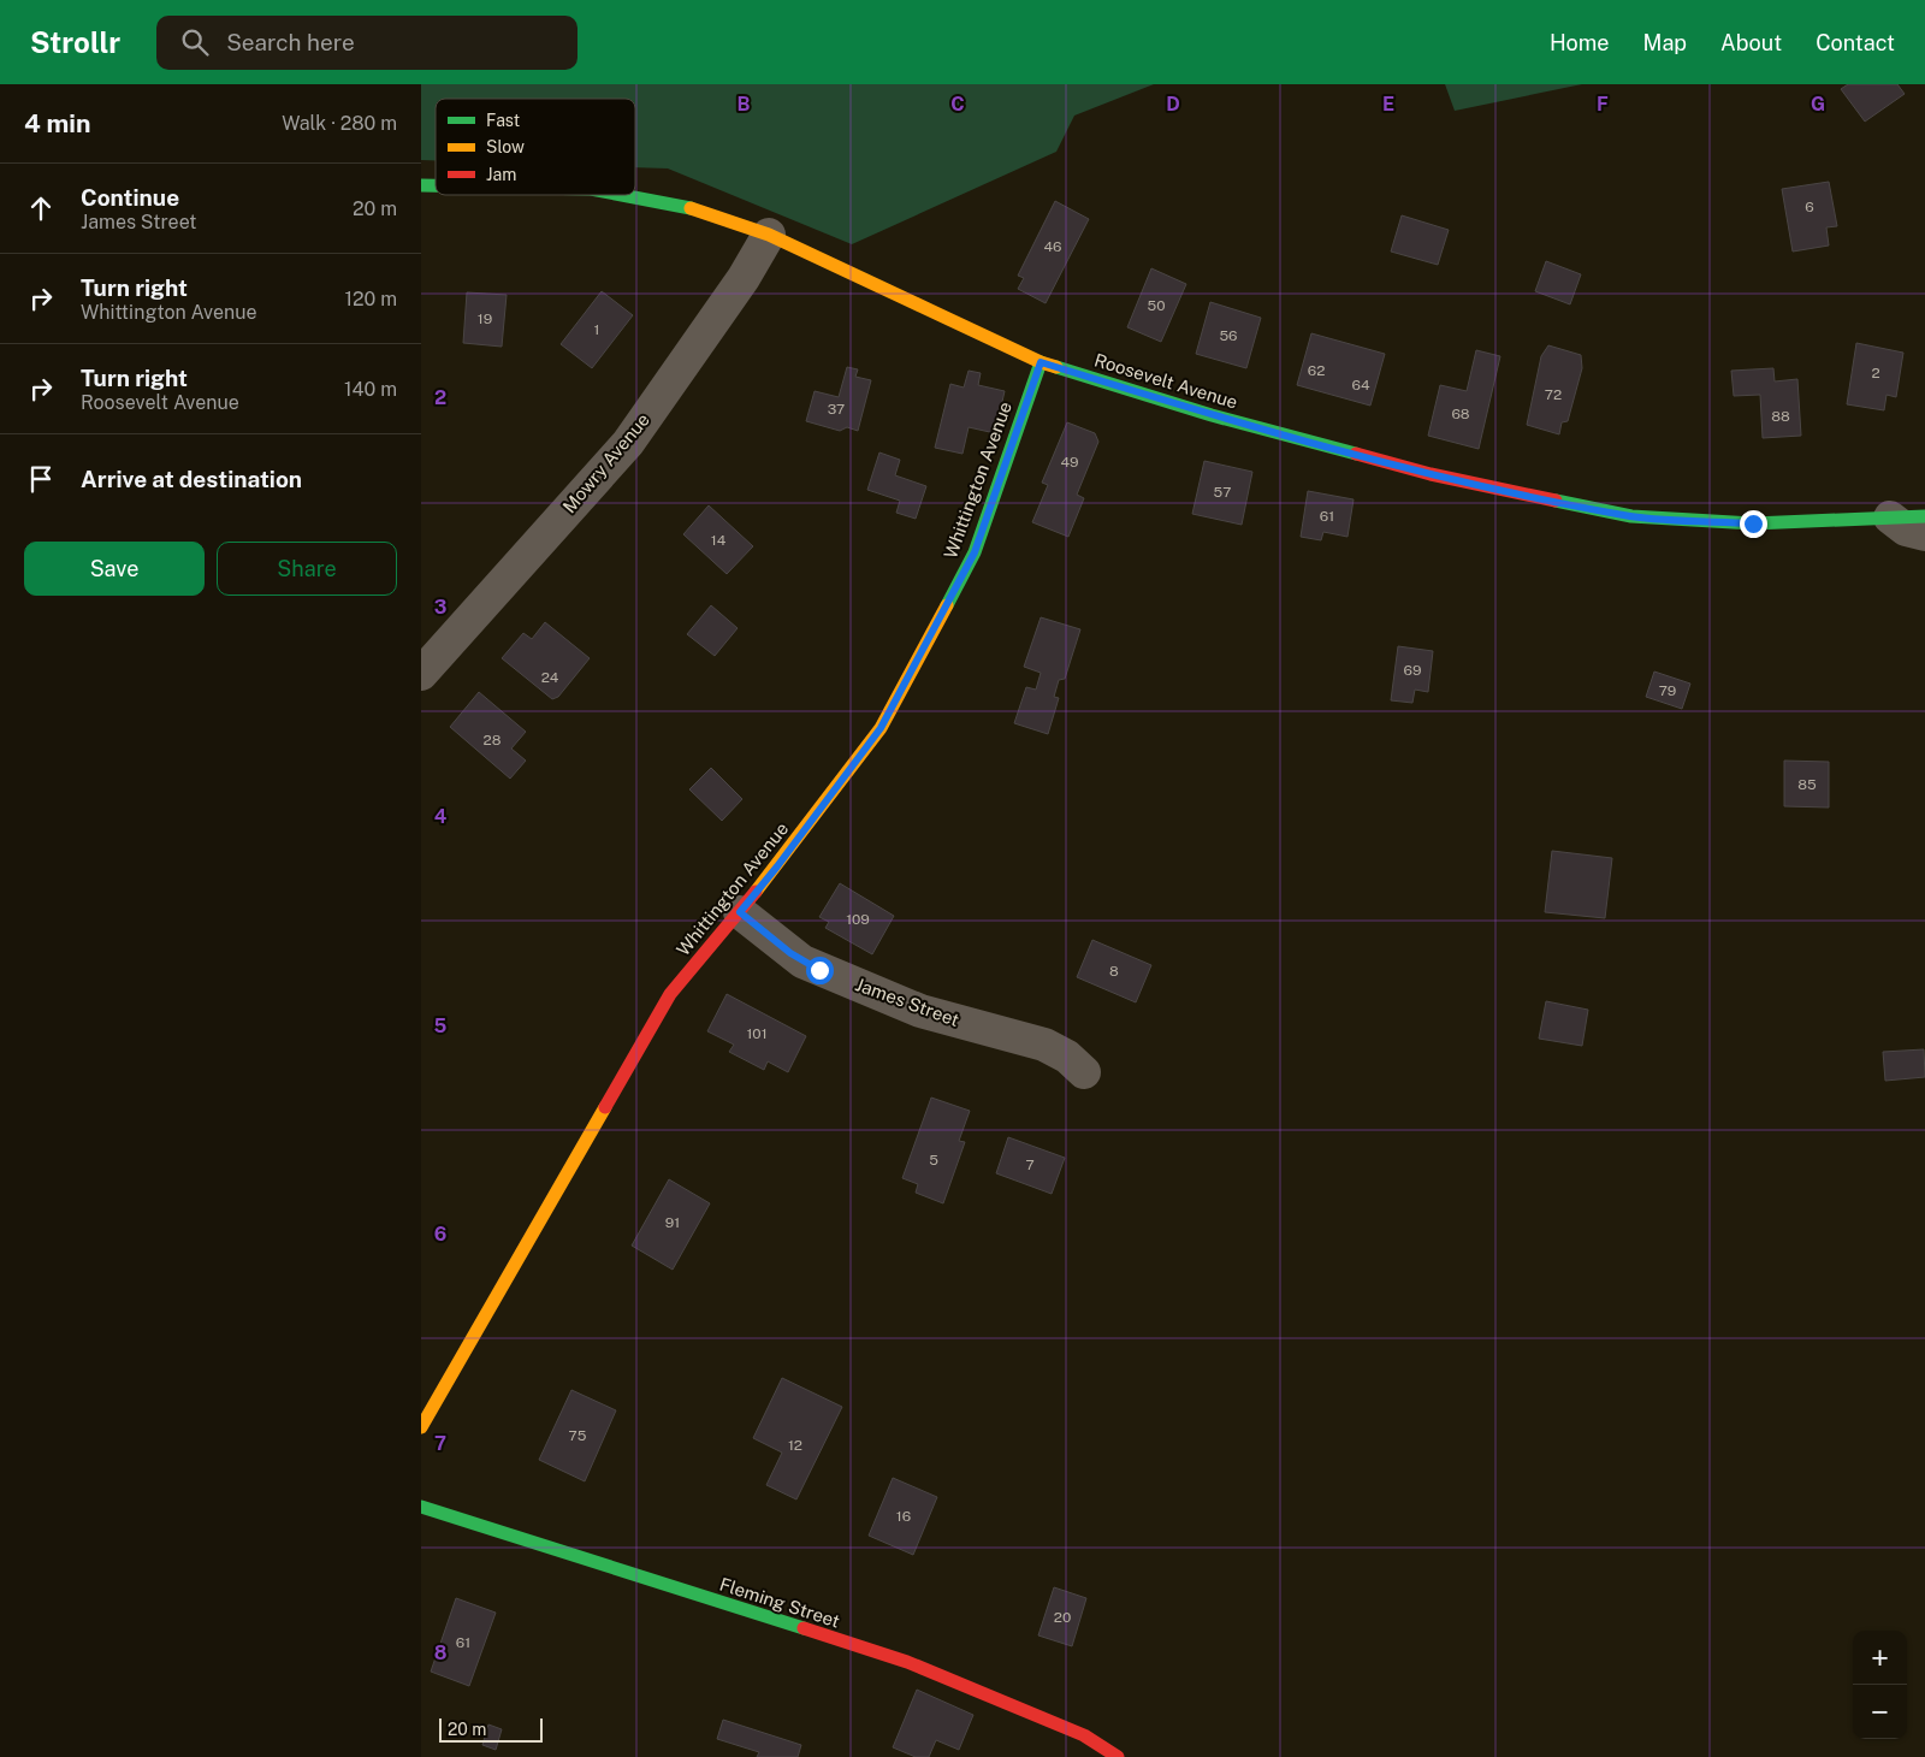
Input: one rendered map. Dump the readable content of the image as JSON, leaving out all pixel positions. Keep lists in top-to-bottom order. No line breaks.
{"streets":{"street":["Roosevelt Avenue","Mowry Avenue","Whittington Avenue","James Street","Fleming Street"]},"crossings":[["Roosevelt Avenue","Mowry Avenue"],["Roosevelt Avenue","Whittington Avenue"],["Whittington Avenue","James Street"]],"house_numbers":["6","46","50","19","1","56","62","2","64","72","37","68","88","49","57","61","14","69","24","79","28","85","109","8","101","5","7","91","75","12","16","20","61"],"legend":["Fast","Slow","Jam"],"scale_bar":"20 m","page":{"header":"Strollr","search":"Search here","nav":["Home","Map","About","Contact"],"heading":["4 min","Walk · 280 m"],"list":[["Continue","James Street","20 m"],["Turn right","Whittington Avenue","120 m"],["Turn right","Roosevelt Avenue","140 m"],"Arrive at destination"],"buttons":["Save","Share"],"map_buttons":["+","−"],"scale":"20 m"},"grid":{"columns":["B","C","D","E","F","G"],"rows":["2","3","4","5","6","7","8"]}}
